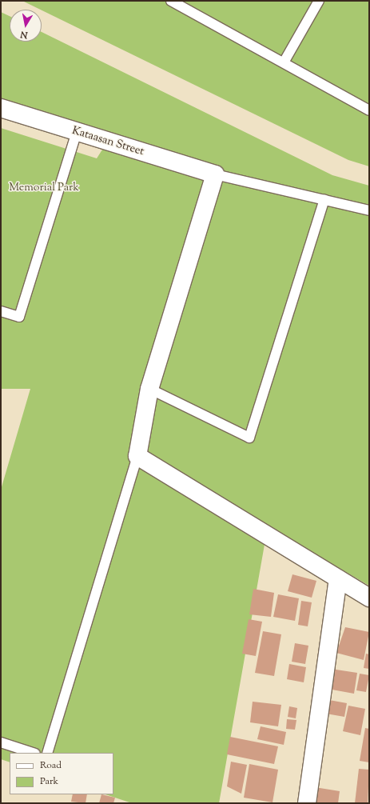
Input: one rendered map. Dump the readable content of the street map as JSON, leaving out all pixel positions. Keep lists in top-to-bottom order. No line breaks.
{"streets":{"street":["Kataasan Street"]},"parks":["Memorial Park"],"legend":["Road","Park"],"north":"bottom"}
